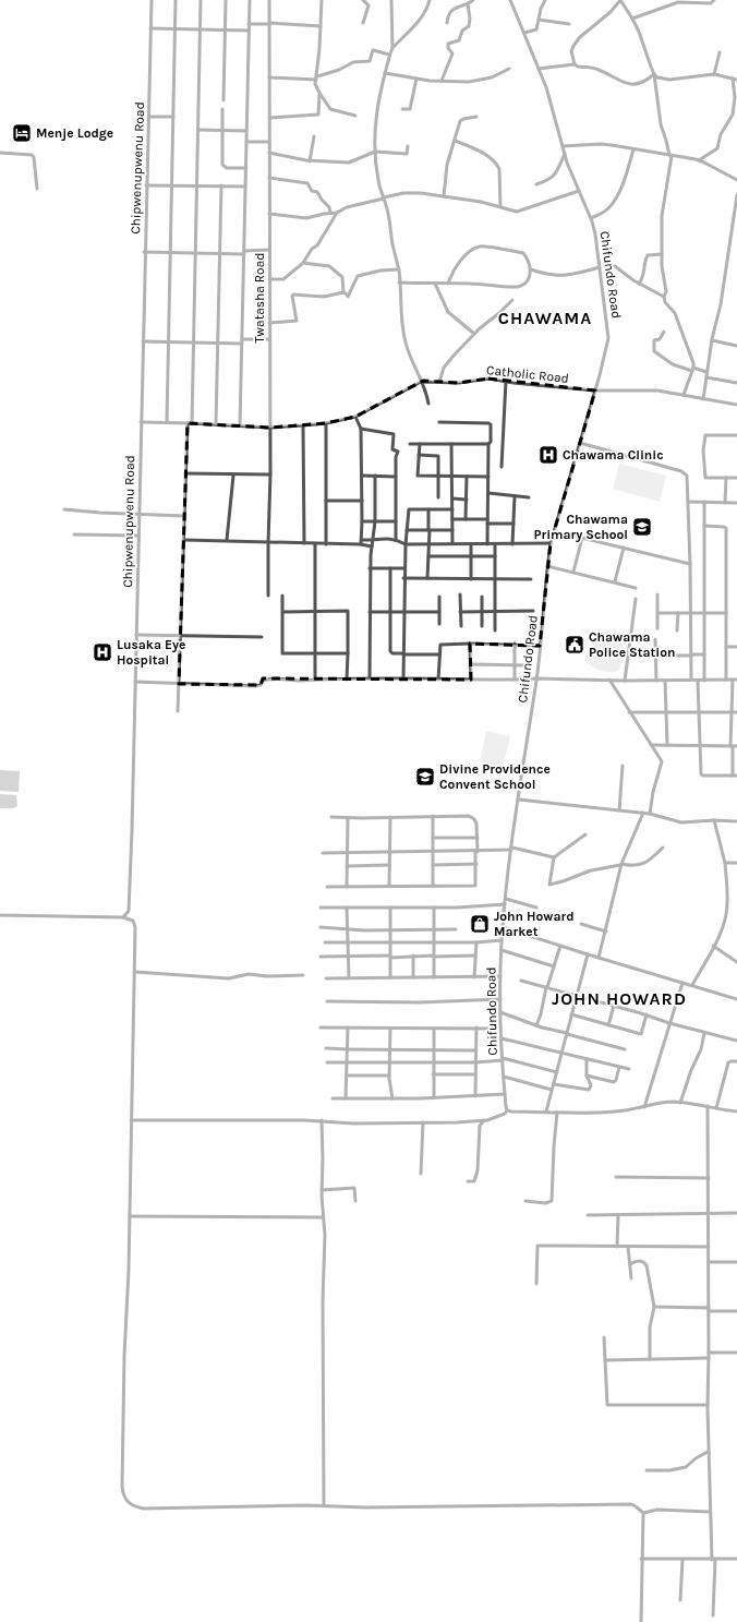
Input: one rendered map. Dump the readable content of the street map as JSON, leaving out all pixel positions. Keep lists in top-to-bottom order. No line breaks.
{"streets":{"street":["Chipwenupwenu Road","Chifundo Road","Twatasha Road","Catholic Road"]},"crossings":[["Chipwenupwenu Road","Catholic Road"],["Chifundo Road","Catholic Road"],["Twatasha Road","Catholic Road"]],"districts":["CHAWAMA","JOHN HOWARD"],"places":{"hotel":["Menje Lodge"],"hospital":["Chawama Clinic","Lusaka Eye Hospital"],"school or university":["Chawama Primary School","Divine Providence Convent School"],"public building":["Chawama Police Station"],"shop":["John Howard Market"]}}
